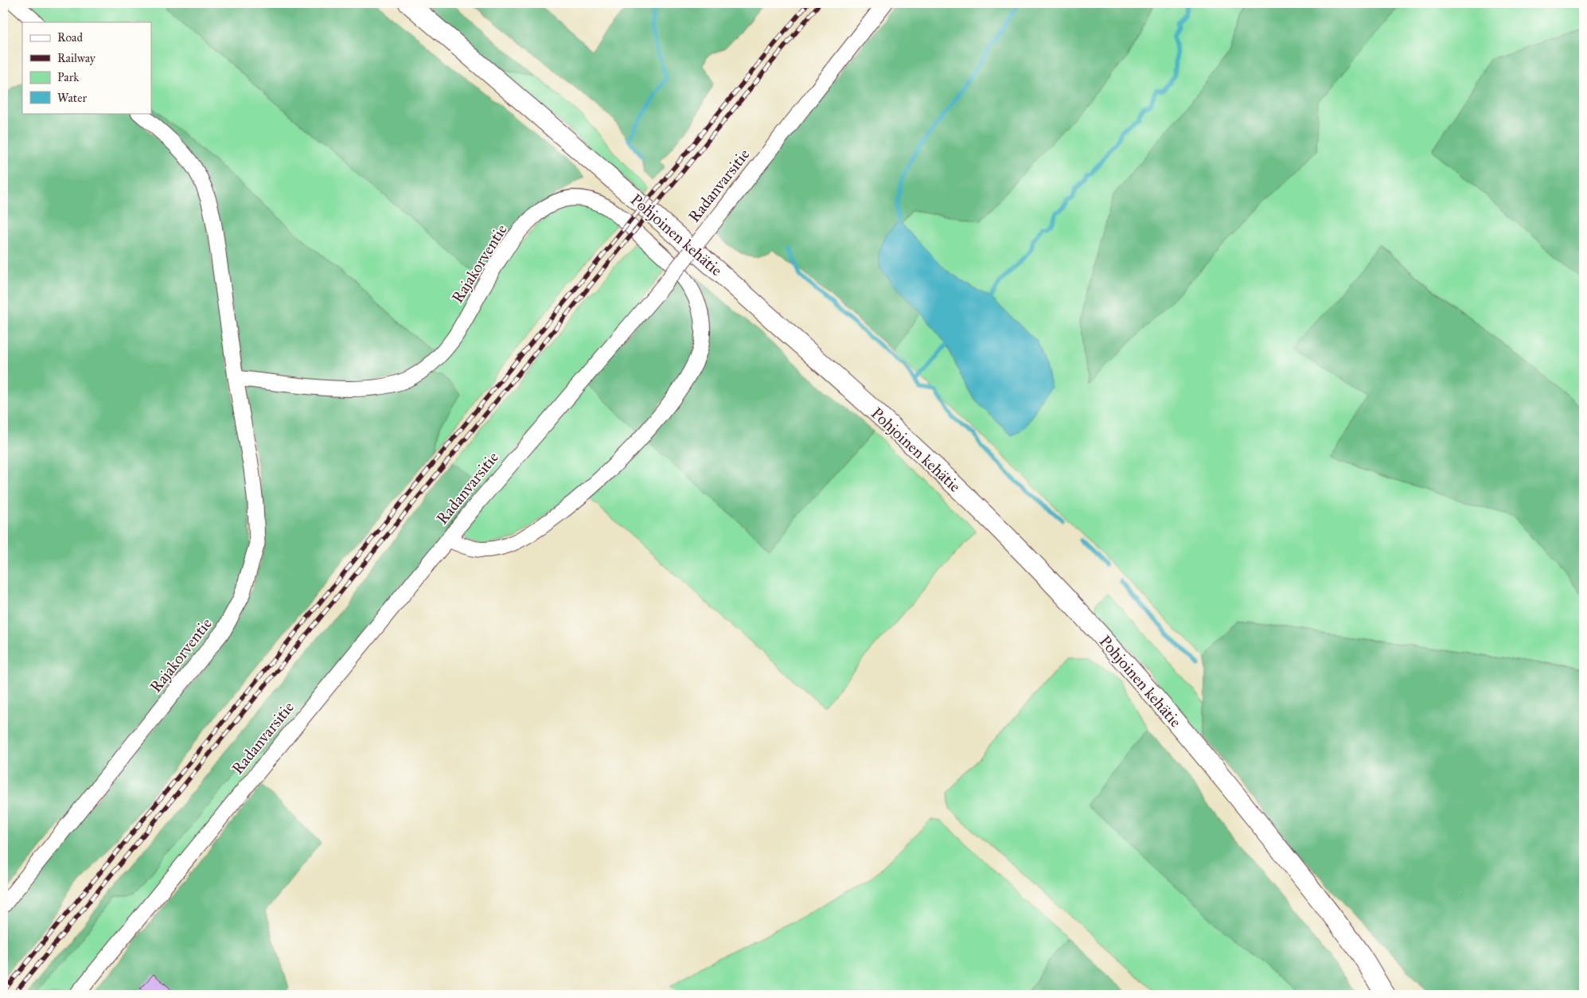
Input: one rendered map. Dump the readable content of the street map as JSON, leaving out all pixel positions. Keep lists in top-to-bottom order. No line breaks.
{"streets":{"main road":["Pohjoinen kehätie"],"street":["Radanvarsitie","Rajakorventie"]},"crossings":[["Radanvarsitie","Rajakorventie"]],"legend":["Road","Railway","Park","Water"]}
